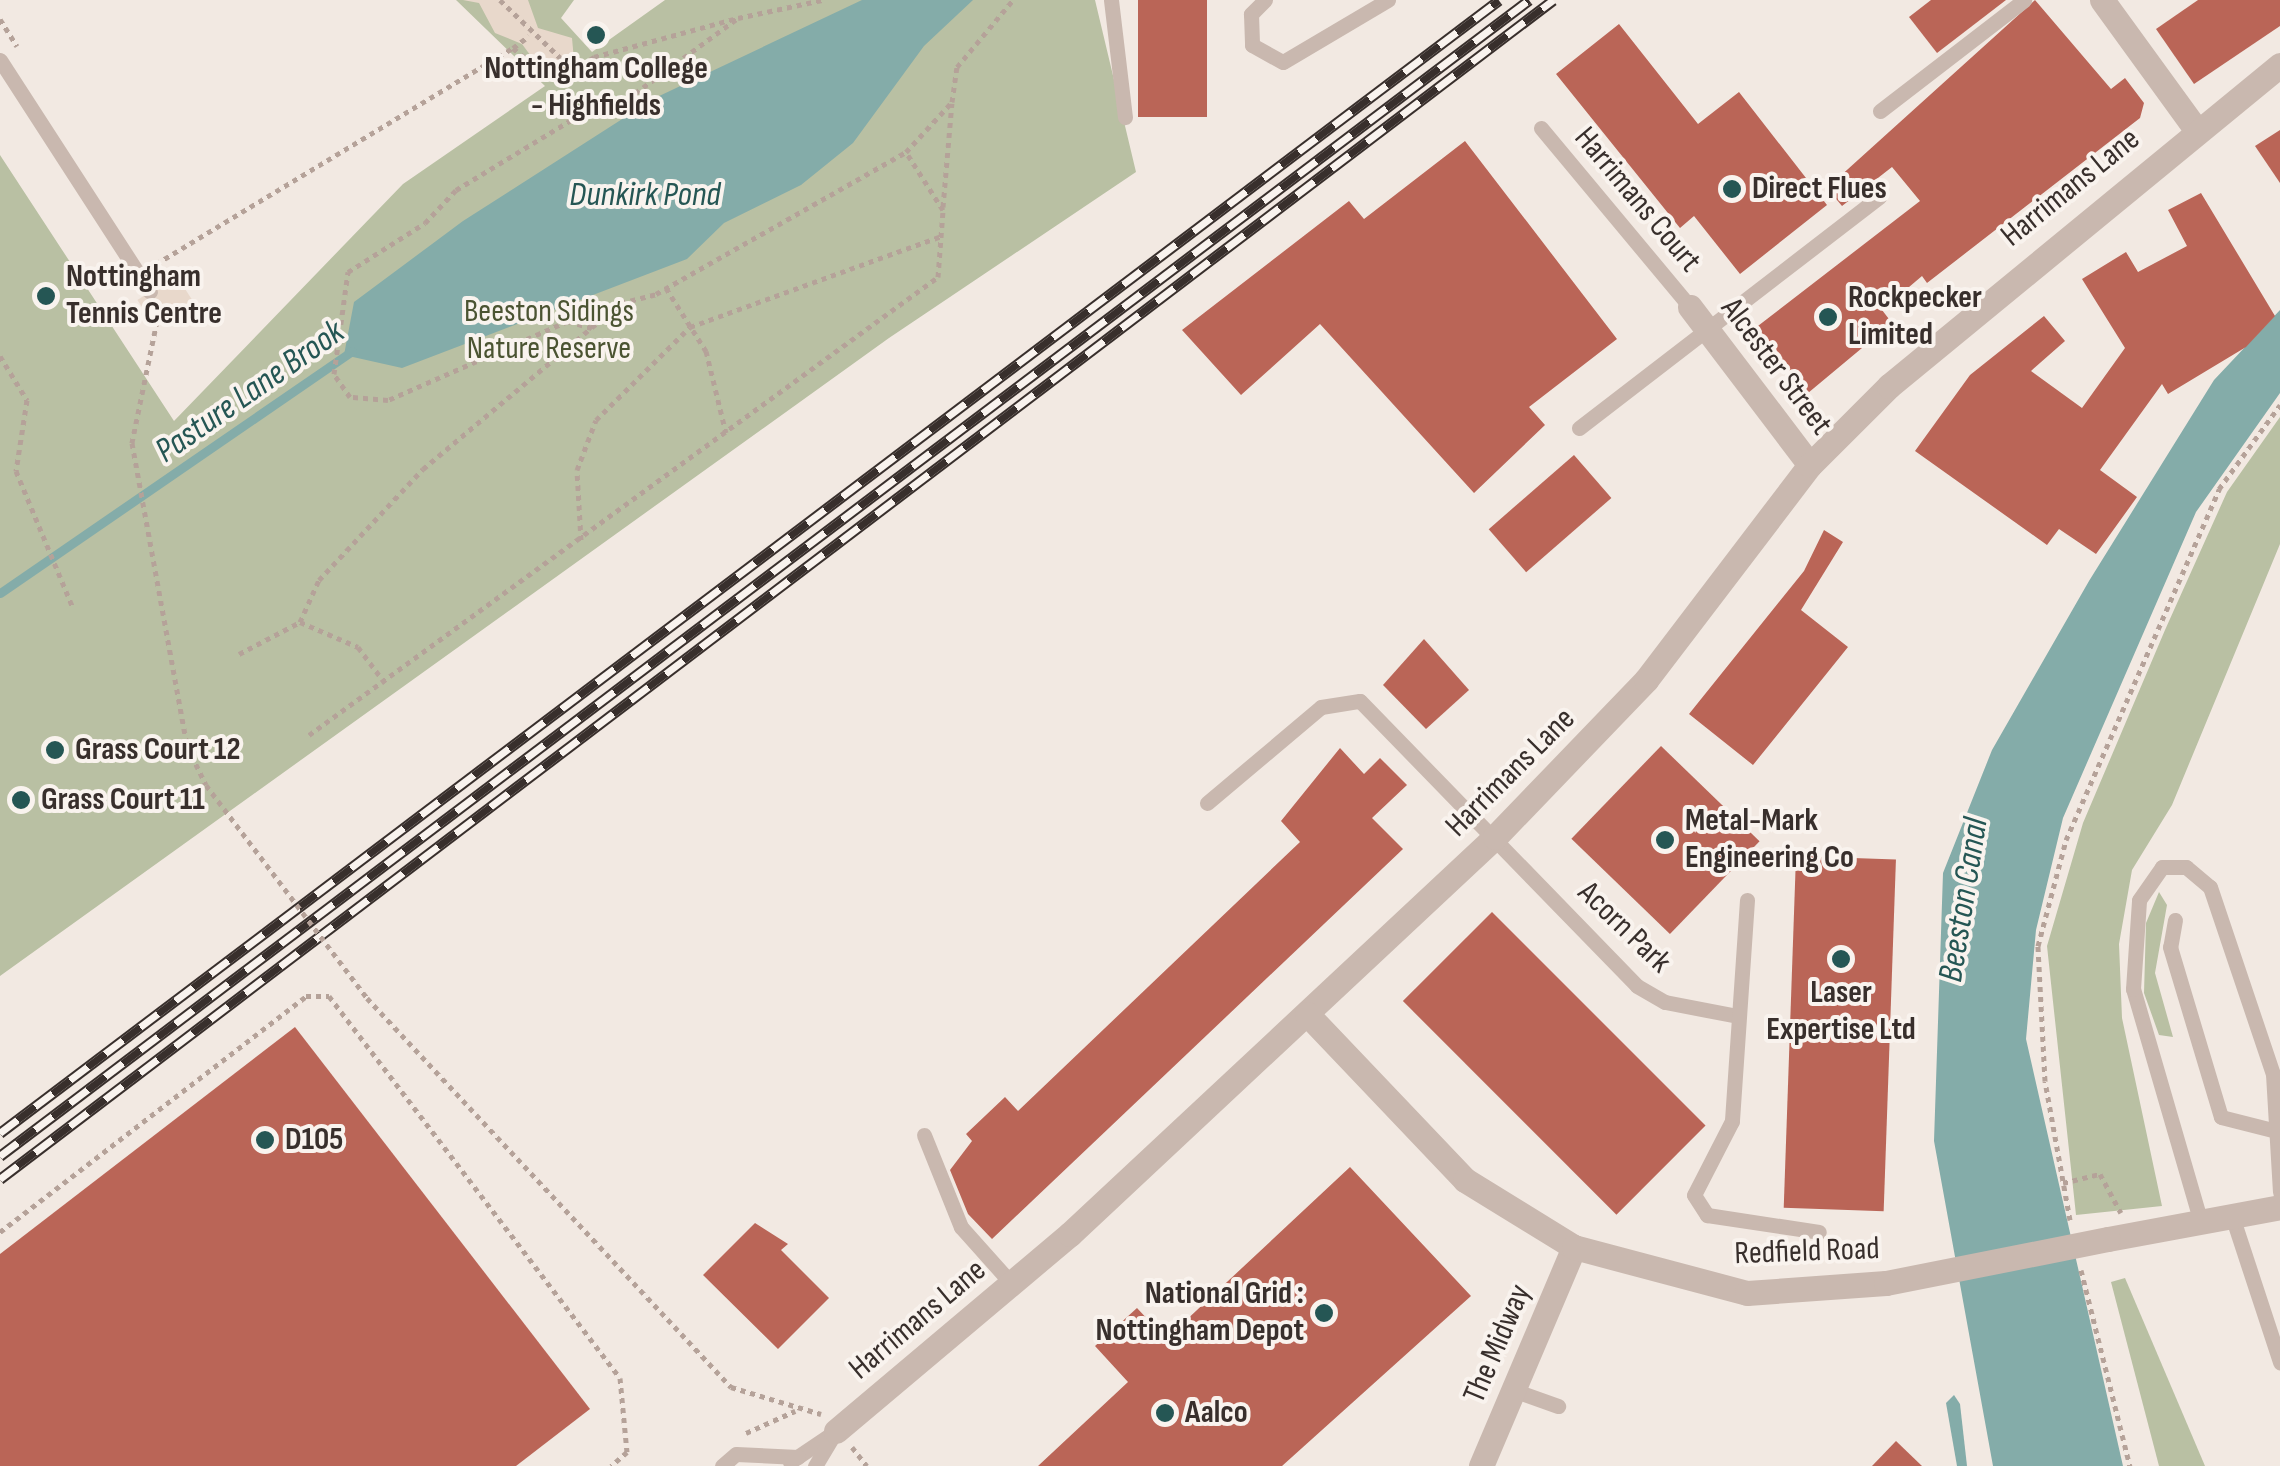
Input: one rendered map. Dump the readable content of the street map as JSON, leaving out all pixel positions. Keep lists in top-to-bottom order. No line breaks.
{"streets":{"street":["Harrimans Lane","Alcester Street","Redfield Road","The Midway"],"lane":["Harrimans Court","Acorn Park"]},"crossings":[["Harrimans Lane","Alcester Street"],["Harrimans Lane","Acorn Park"],["Harrimans Lane","Redfield Road"],["Harrimans Court","Alcester Street"],["Redfield Road","The Midway"]],"water":["Dunkirk Pond","Pasture Lane Brook","Beeston Canal"],"parks":["Beeston Sidings Nature Reserve"],"places":["Nottingham College - Highfields","Direct Flues","Nottingham Tennis Centre","Rockpecker Limited","Grass Court 12","Grass Court 11","Metal-Mark Engineering Co","Laser Expertise Ltd","D105","National Grid : Nottingham Depot","Aalco"]}
